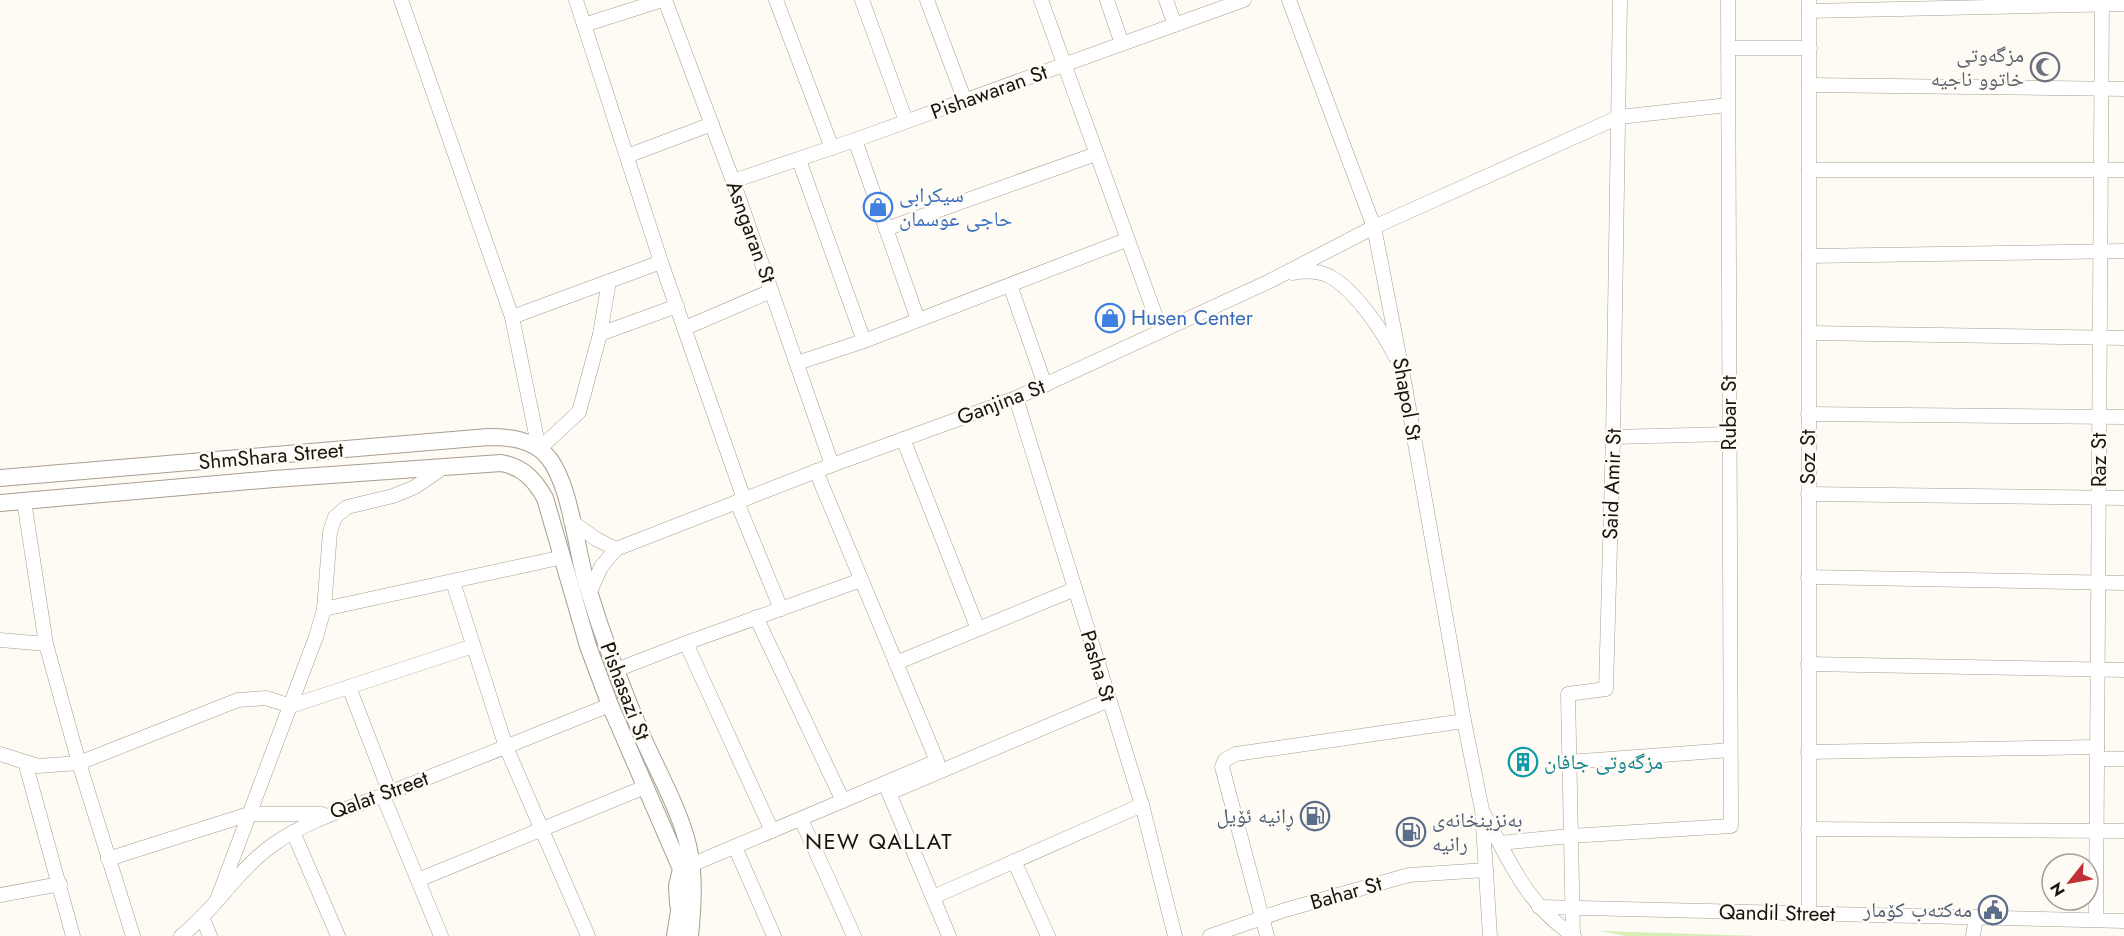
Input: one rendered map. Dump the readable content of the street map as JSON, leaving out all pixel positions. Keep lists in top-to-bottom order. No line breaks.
{"streets":{"main road":["ShmShara Street","Pishasazi St"],"street":["Pishawaran St","Asngaran St","Shapol St","Ganjina St","Rubar St","Soz St","Raz St","Said Amir St","Pasha St","Qalat Street","Bahar St","Qandil Street"]},"crossings":[["Pishawaran St","Asngaran St"],["Asngaran St","Ganjina St"],["Shapol St","Ganjina St"],["Ganjina St","Rubar St"],["Ganjina St","Said Amir St"],["Ganjina St","Pasha St"],["Rubar St","Said Amir St"],["ShmShara Street","Pishasazi St"],["Soz St","Qandil Street"],["Raz St","Qandil Street"],["Said Amir St","Qandil Street"],["Pishasazi St","Qalat Street"]],"districts":["NEW QALLAT"],"places":{"mosque":["مزگەوتی خاتوو ناجیە"],"shop":["سیکرابی حاجی عوسمان","Husen Center"],"building":["مزگەوتی جافان"],"fuel station":["ڕانیە ئۆیل","بەنزینخانەی رانیە"],"public building":["مەکتەب کۆمار"]},"north":"bottom left"}
